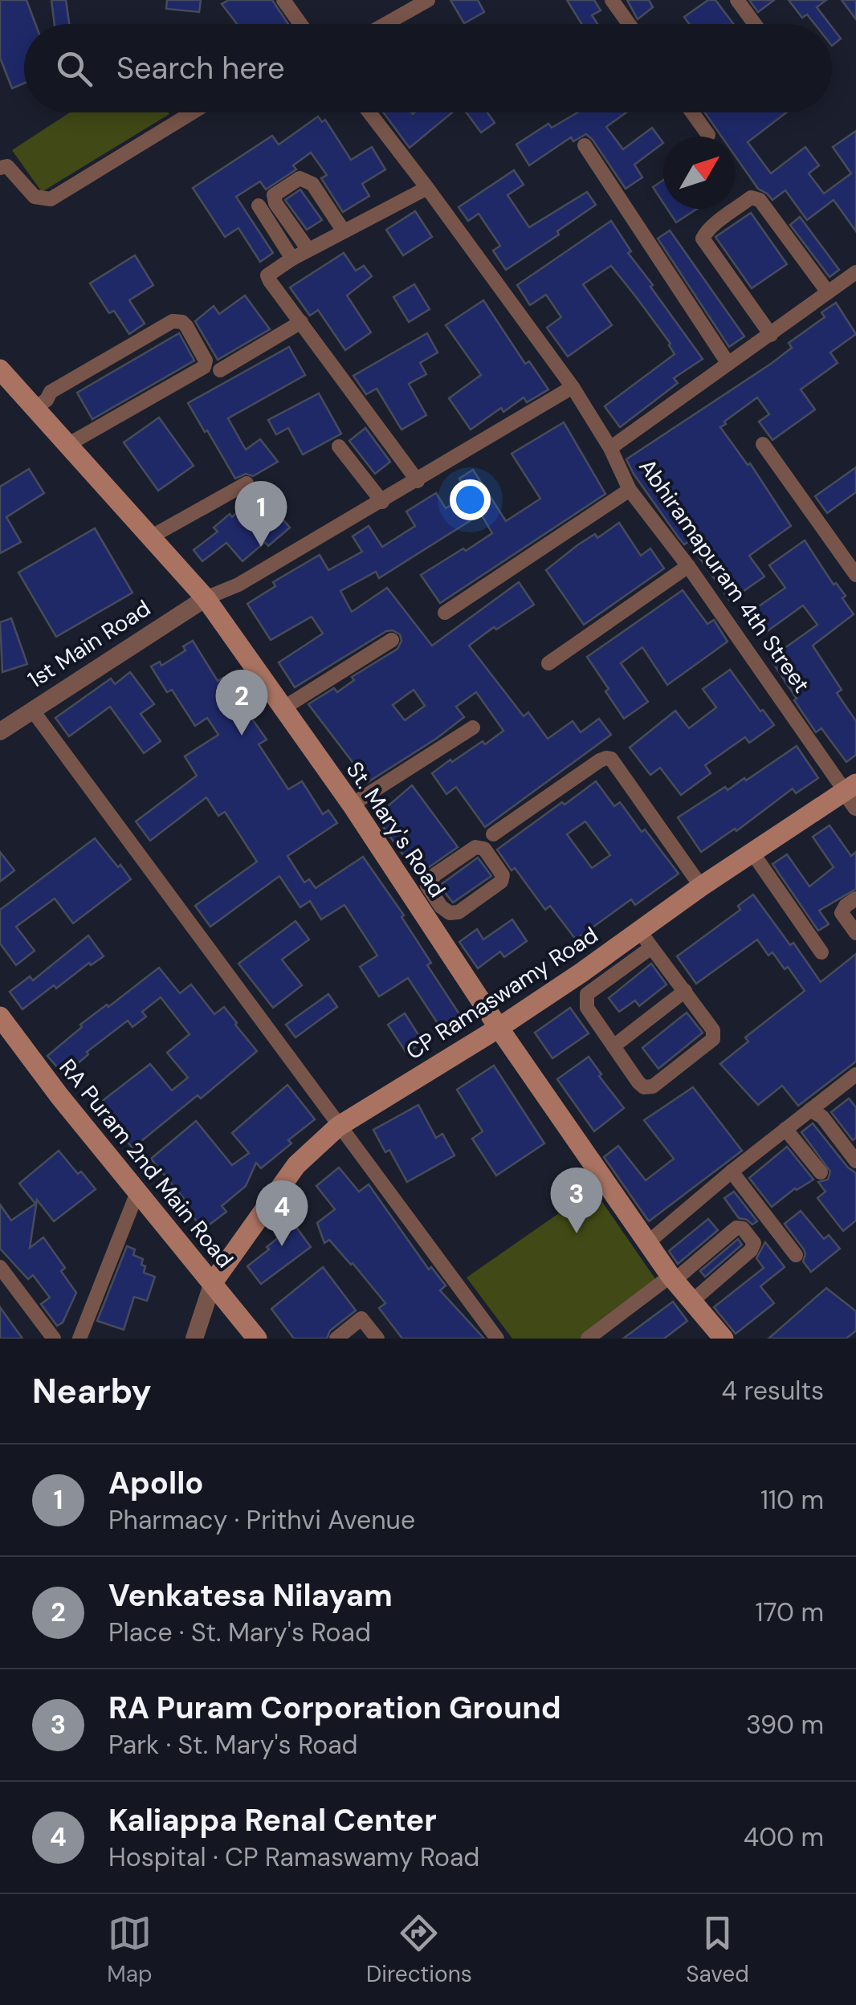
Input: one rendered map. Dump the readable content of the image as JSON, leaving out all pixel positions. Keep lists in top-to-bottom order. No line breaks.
{"streets":{"main road":["St. Mary's Road","CP Ramaswamy Road","RA Puram 2nd Main Road"],"street":["Abhiramapuram 4th Street","1st Main Road"]},"crossings":[["Abhiramapuram 4th Street","CP Ramaswamy Road"],["1st Main Road","St. Mary's Road"],["St. Mary's Road","CP Ramaswamy Road"],["CP Ramaswamy Road","RA Puram 2nd Main Road"]],"north":"top right","page":{"search":"Search here","pins":["1","2","3","4"],"heading":["Nearby","4 results"],"list":[{"mark":"1","name":"Apollo","note":"Pharmacy · Prithvi Avenue","value":"110 m"},{"mark":"2","name":"Venkatesa Nilayam","note":"Place · St. Mary's Road","value":"170 m"},{"mark":"3","name":"RA Puram Corporation Ground","note":"Park · St. Mary's Road","value":"390 m"},{"mark":"4","name":"Kaliappa Renal Center","note":"Hospital · CP Ramaswamy Road","value":"400 m"}],"nav":["Map","Directions","Saved"]}}
